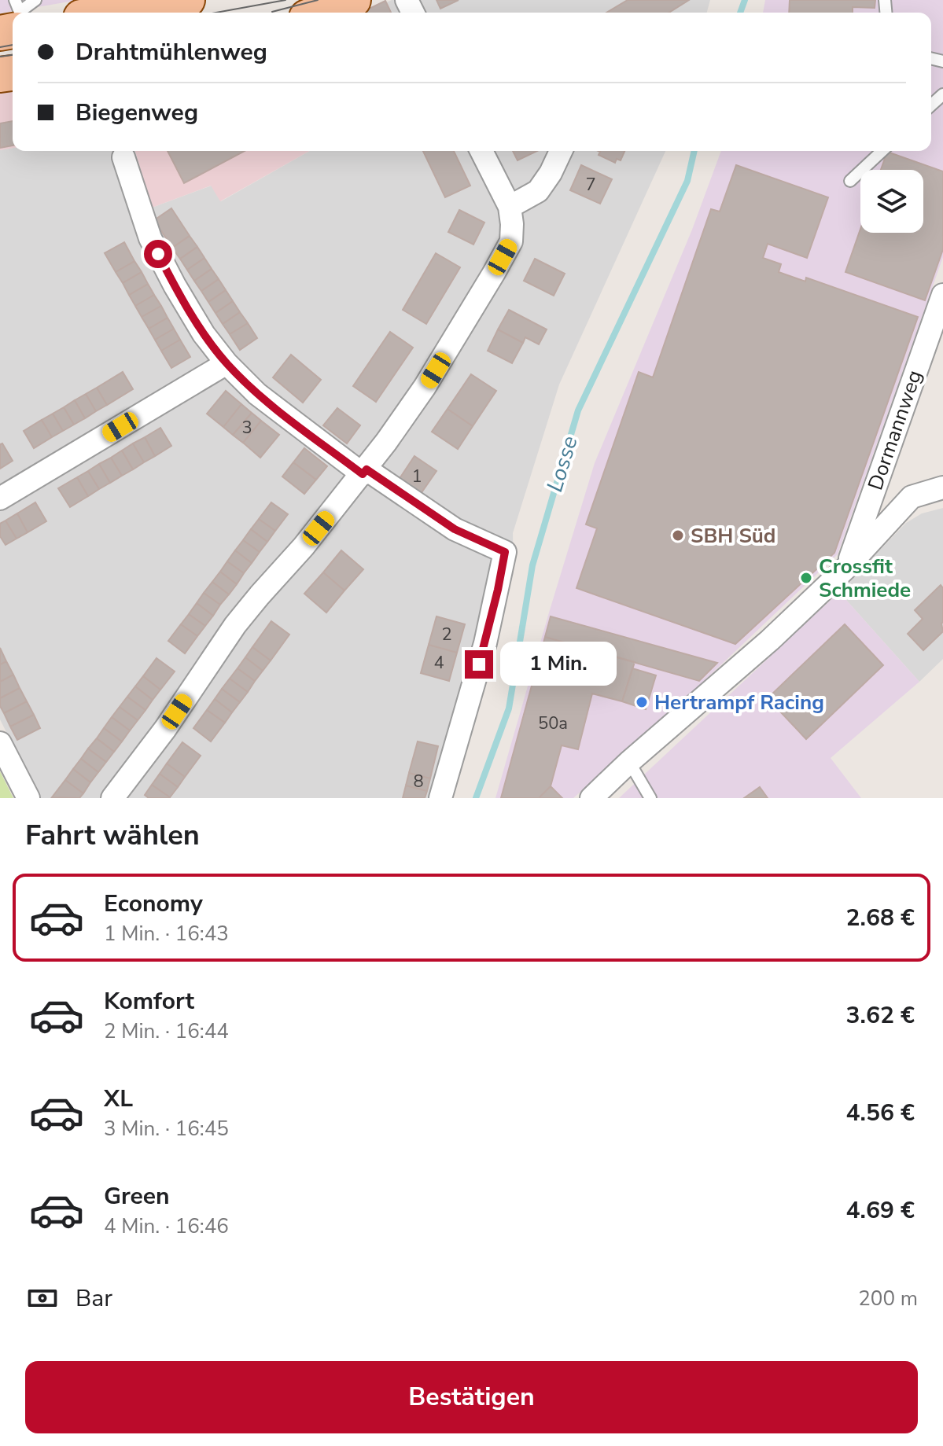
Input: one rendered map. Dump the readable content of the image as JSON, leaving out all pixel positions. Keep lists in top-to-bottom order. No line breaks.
{"streets":{"street":["Dormannweg"]},"water":["Losse"],"places":["SBH Süd","Crossfit Schmiede","Hertrampf Racing"],"house_numbers":["7","3","1","2","4","50a","8"],"page":{"banner":["Drahtmühlenweg","Biegenweg"],"bubble":"1 Min.","heading":"Fahrt wählen","list":[{"name":"Economy","note":"1 Min. · 16:43","value":"2.68 €"},{"name":"Komfort","note":"2 Min. · 16:44","value":"3.62 €"},{"name":"XL","note":"3 Min. · 16:45","value":"4.56 €"},{"name":"Green","note":"4 Min. · 16:46","value":"4.69 €"}],"pay":["Bar","200 m"],"buttons":"Bestätigen"}}
